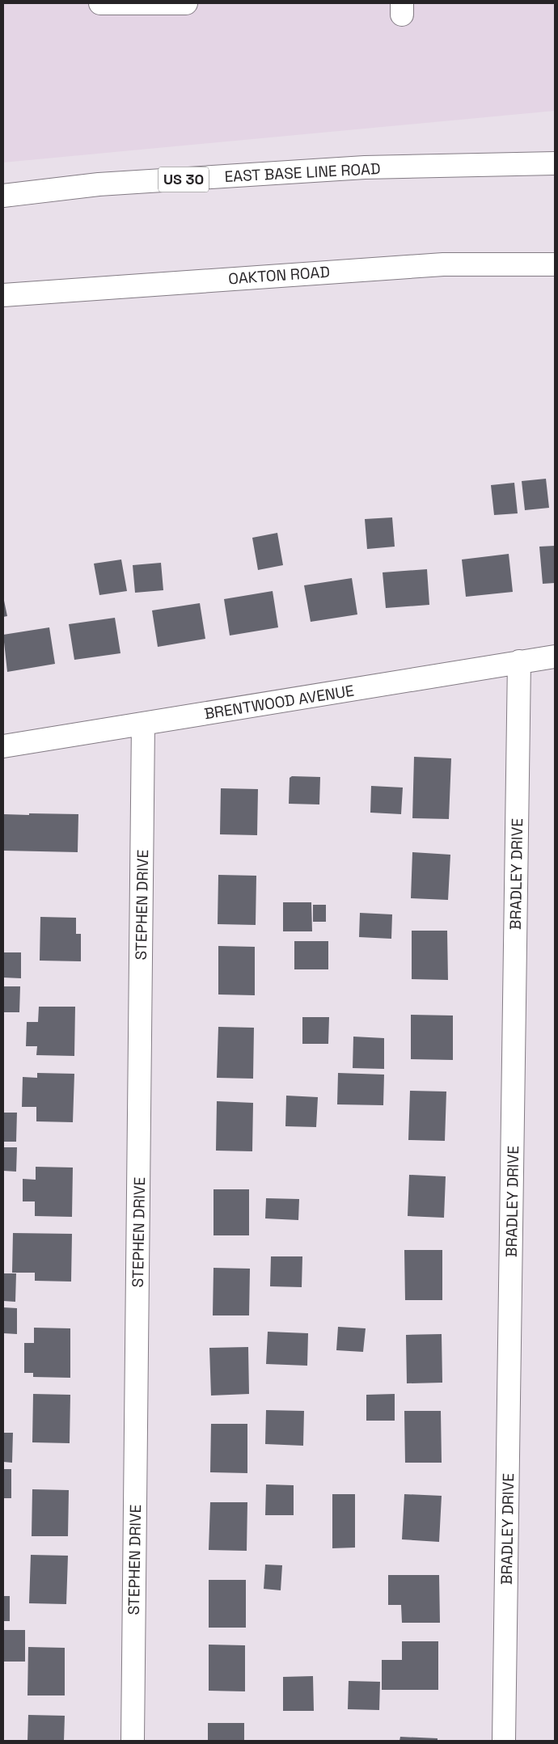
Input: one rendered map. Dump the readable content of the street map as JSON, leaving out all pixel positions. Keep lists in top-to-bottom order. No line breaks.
{"streets":{"street":["EAST BASE LINE ROAD","US 30","OAKTON ROAD","BRENTWOOD AVENUE","BRADLEY DRIVE","STEPHEN DRIVE"]},"crossings":[["BRENTWOOD AVENUE","BRADLEY DRIVE"],["BRENTWOOD AVENUE","STEPHEN DRIVE"]]}
